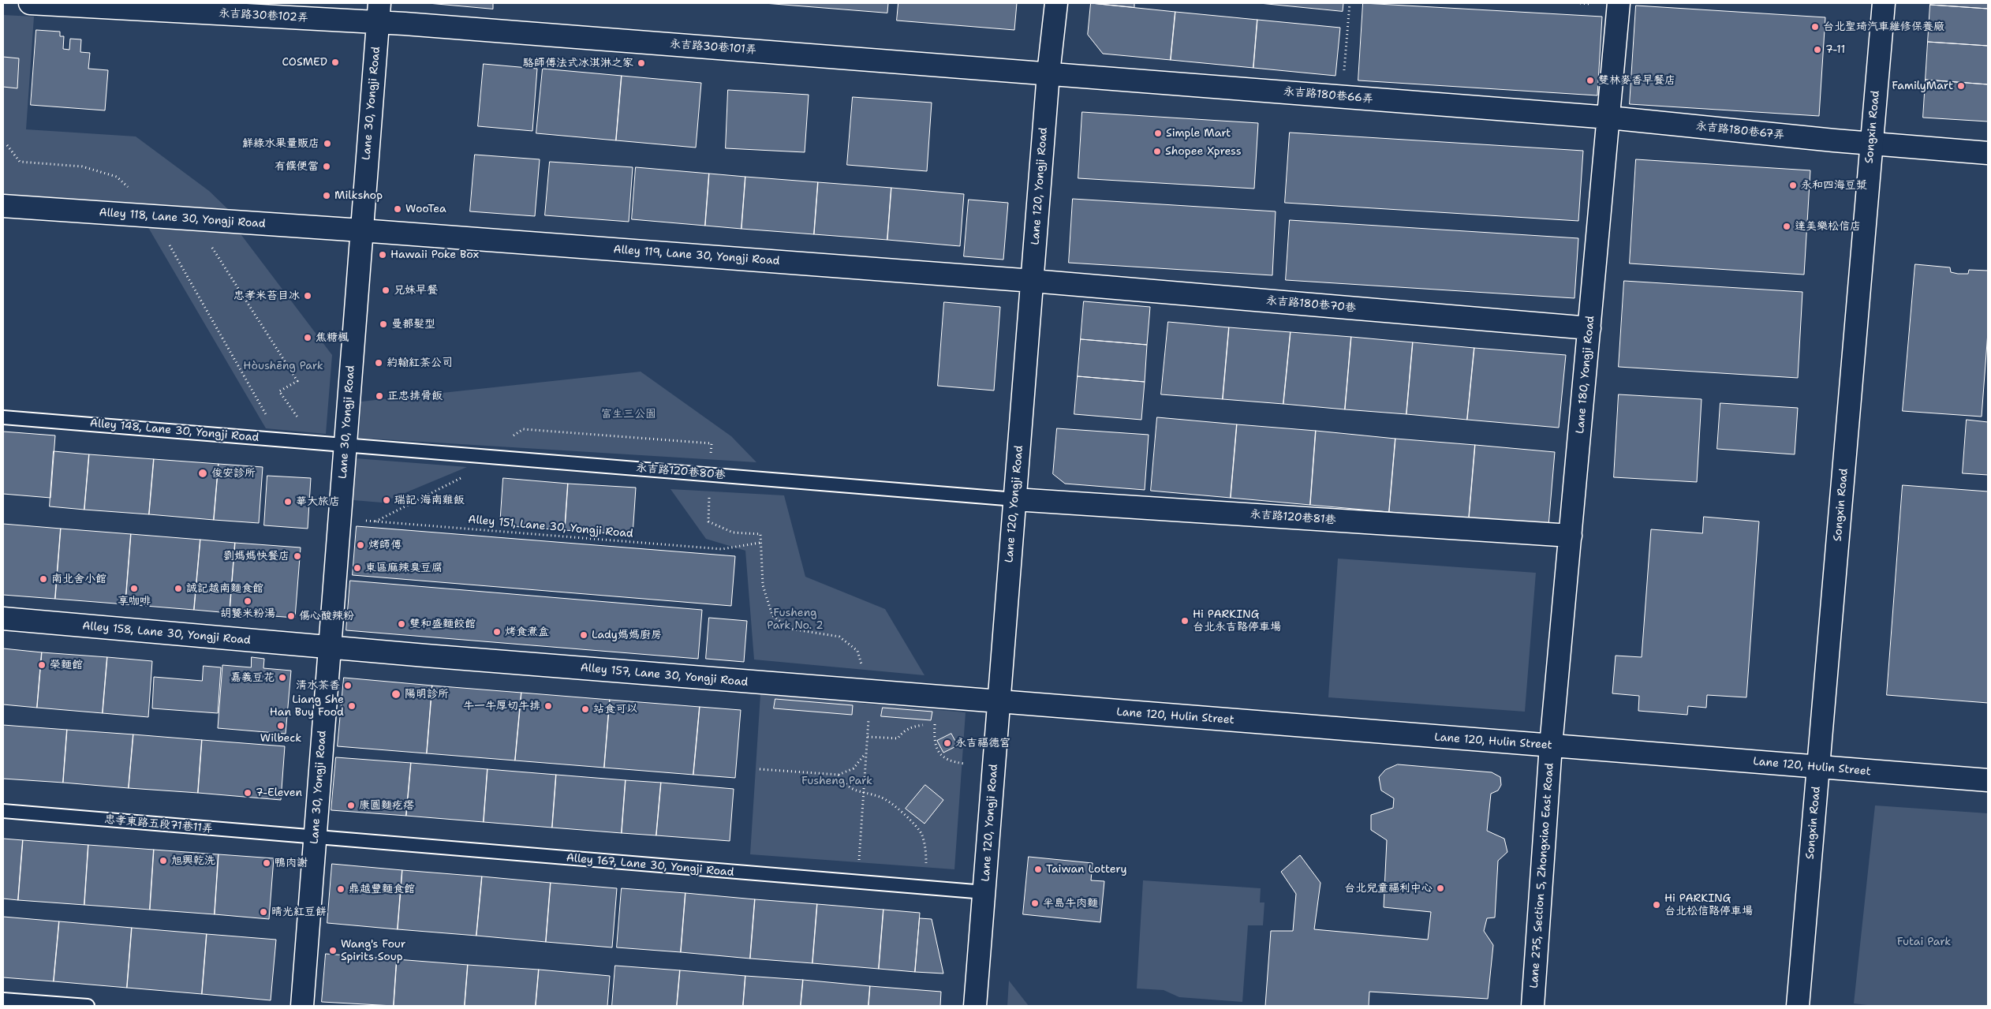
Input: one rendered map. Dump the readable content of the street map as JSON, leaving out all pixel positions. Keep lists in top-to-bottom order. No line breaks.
{"streets":{"street":["永吉路30巷102弄","永吉路30巷101弄","永吉路180巷66弄","Lane 30, Yongji Road","Songxin Road","永吉路180巷67弄","Lane 120, Yongji Road","Alley 118, Lane 30, Yongji Road","Alley 119, Lane 30, Yongji Road","永吉路180巷70巷","Lane 180, Yongji Road","永吉路120巷81巷","Alley 158, Lane 30, Yongji Road","Alley 157, Lane 30, Yongji Road","Lane 120, Hulin Street","Lane 275, Section 5, Zhongxiao East Road"],"lane":["Alley 148, Lane 30, Yongji Road","永吉路120巷80巷","忠孝東路五段71巷11弄","Alley 167, Lane 30, Yongji Road"],"path":["Alley 151, Lane 30, Yongji Road"]},"crossings":[["永吉路30巷102弄","永吉路30巷101弄"],["永吉路30巷102弄","Lane 30, Yongji Road"],["永吉路30巷101弄","永吉路180巷66弄"],["永吉路30巷101弄","Lane 30, Yongji Road"],["永吉路30巷101弄","Lane 120, Yongji Road"],["永吉路180巷66弄","永吉路180巷67弄"],["永吉路180巷66弄","Lane 120, Yongji Road"],["永吉路180巷66弄","Lane 180, Yongji Road"],["Lane 30, Yongji Road","Alley 118, Lane 30, Yongji Road"],["Lane 30, Yongji Road","Alley 119, Lane 30, Yongji Road"],["Lane 30, Yongji Road","Alley 148, Lane 30, Yongji Road"],["Lane 30, Yongji Road","永吉路120巷80巷"],["Lane 30, Yongji Road","Alley 151, Lane 30, Yongji Road"],["Lane 30, Yongji Road","Alley 158, Lane 30, Yongji Road"],["Lane 30, Yongji Road","Alley 157, Lane 30, Yongji Road"],["Lane 30, Yongji Road","忠孝東路五段71巷11弄"],["Lane 30, Yongji Road","Alley 167, Lane 30, Yongji Road"],["Songxin Road","永吉路180巷67弄"],["Songxin Road","Lane 120, Hulin Street"],["永吉路180巷67弄","Lane 180, Yongji Road"],["Lane 120, Yongji Road","Alley 119, Lane 30, Yongji Road"],["Lane 120, Yongji Road","永吉路180巷70巷"],["Lane 120, Yongji Road","永吉路120巷80巷"],["Lane 120, Yongji Road","永吉路120巷81巷"],["Lane 120, Yongji Road","Alley 157, Lane 30, Yongji Road"],["Lane 120, Yongji Road","Lane 120, Hulin Street"],["Lane 120, Yongji Road","Alley 167, Lane 30, Yongji Road"],["Alley 118, Lane 30, Yongji Road","Alley 119, Lane 30, Yongji Road"],["Alley 119, Lane 30, Yongji Road","永吉路180巷70巷"],["永吉路180巷70巷","Lane 180, Yongji Road"],["Lane 180, Yongji Road","永吉路120巷81巷"],["Lane 180, Yongji Road","Lane 120, Hulin Street"],["Lane 180, Yongji Road","Lane 275, Section 5, Zhongxiao East Road"],["Alley 148, Lane 30, Yongji Road","永吉路120巷80巷"],["永吉路120巷80巷","永吉路120巷81巷"],["Alley 158, Lane 30, Yongji Road","Alley 157, Lane 30, Yongji Road"],["Alley 157, Lane 30, Yongji Road","Lane 120, Hulin Street"],["Lane 120, Hulin Street","Lane 275, Section 5, Zhongxiao East Road"],["忠孝東路五段71巷11弄","Alley 167, Lane 30, Yongji Road"]],"parks":["Hòushēng Park","富生三公園","Fusheng Park No. 2","Fusheng Park","Futai Park"],"places":["台北聖琦汽車維修保養廠","7-11","COSMED","駱師傅法式冰淇淋之家","雙林麥香早餐店","FamilyMart","Simple Mart","鮮綠水果量販店","Shopee Xpress","有饌便當","永和四海豆漿","Milkshop","WooTea","達美樂松信店","Hawaii Poke Box","兄妹早餐","忠孝米苔目冰","曼都髮型","焦糖楓","約翰紅茶公司","正忠排骨飯","俊安診所","瑞記 海南雞飯","華大旅店","烤師傅","劉媽媽快餐店","東區麻辣臭豆腐","南北舍小館","享咖啡","誠記越南麵食館","胡饕米粉湯","傷心酸辣粉","Hi PARKING 台北永吉路停車場","雙和盛麵餃館","烤食煮盒","Lady媽媽廚房","榮麵館","嘉義豆花","清水茶香","陽明診所","Liang She Han Buy Food","牛一牛厚切牛排","站食可以","Wilbeck","永吉福德宮","7-Eleven","康圓麵疙瘩","旭興乾洗","鴨肉謝","Taiwan Lottery","台北兒童福利中心","鼎越豐麵食館","半島牛肉麵","Hi PARKING 台北松信路停車場","晴光紅豆餅","Wang's Four Spirits Soup"]}
